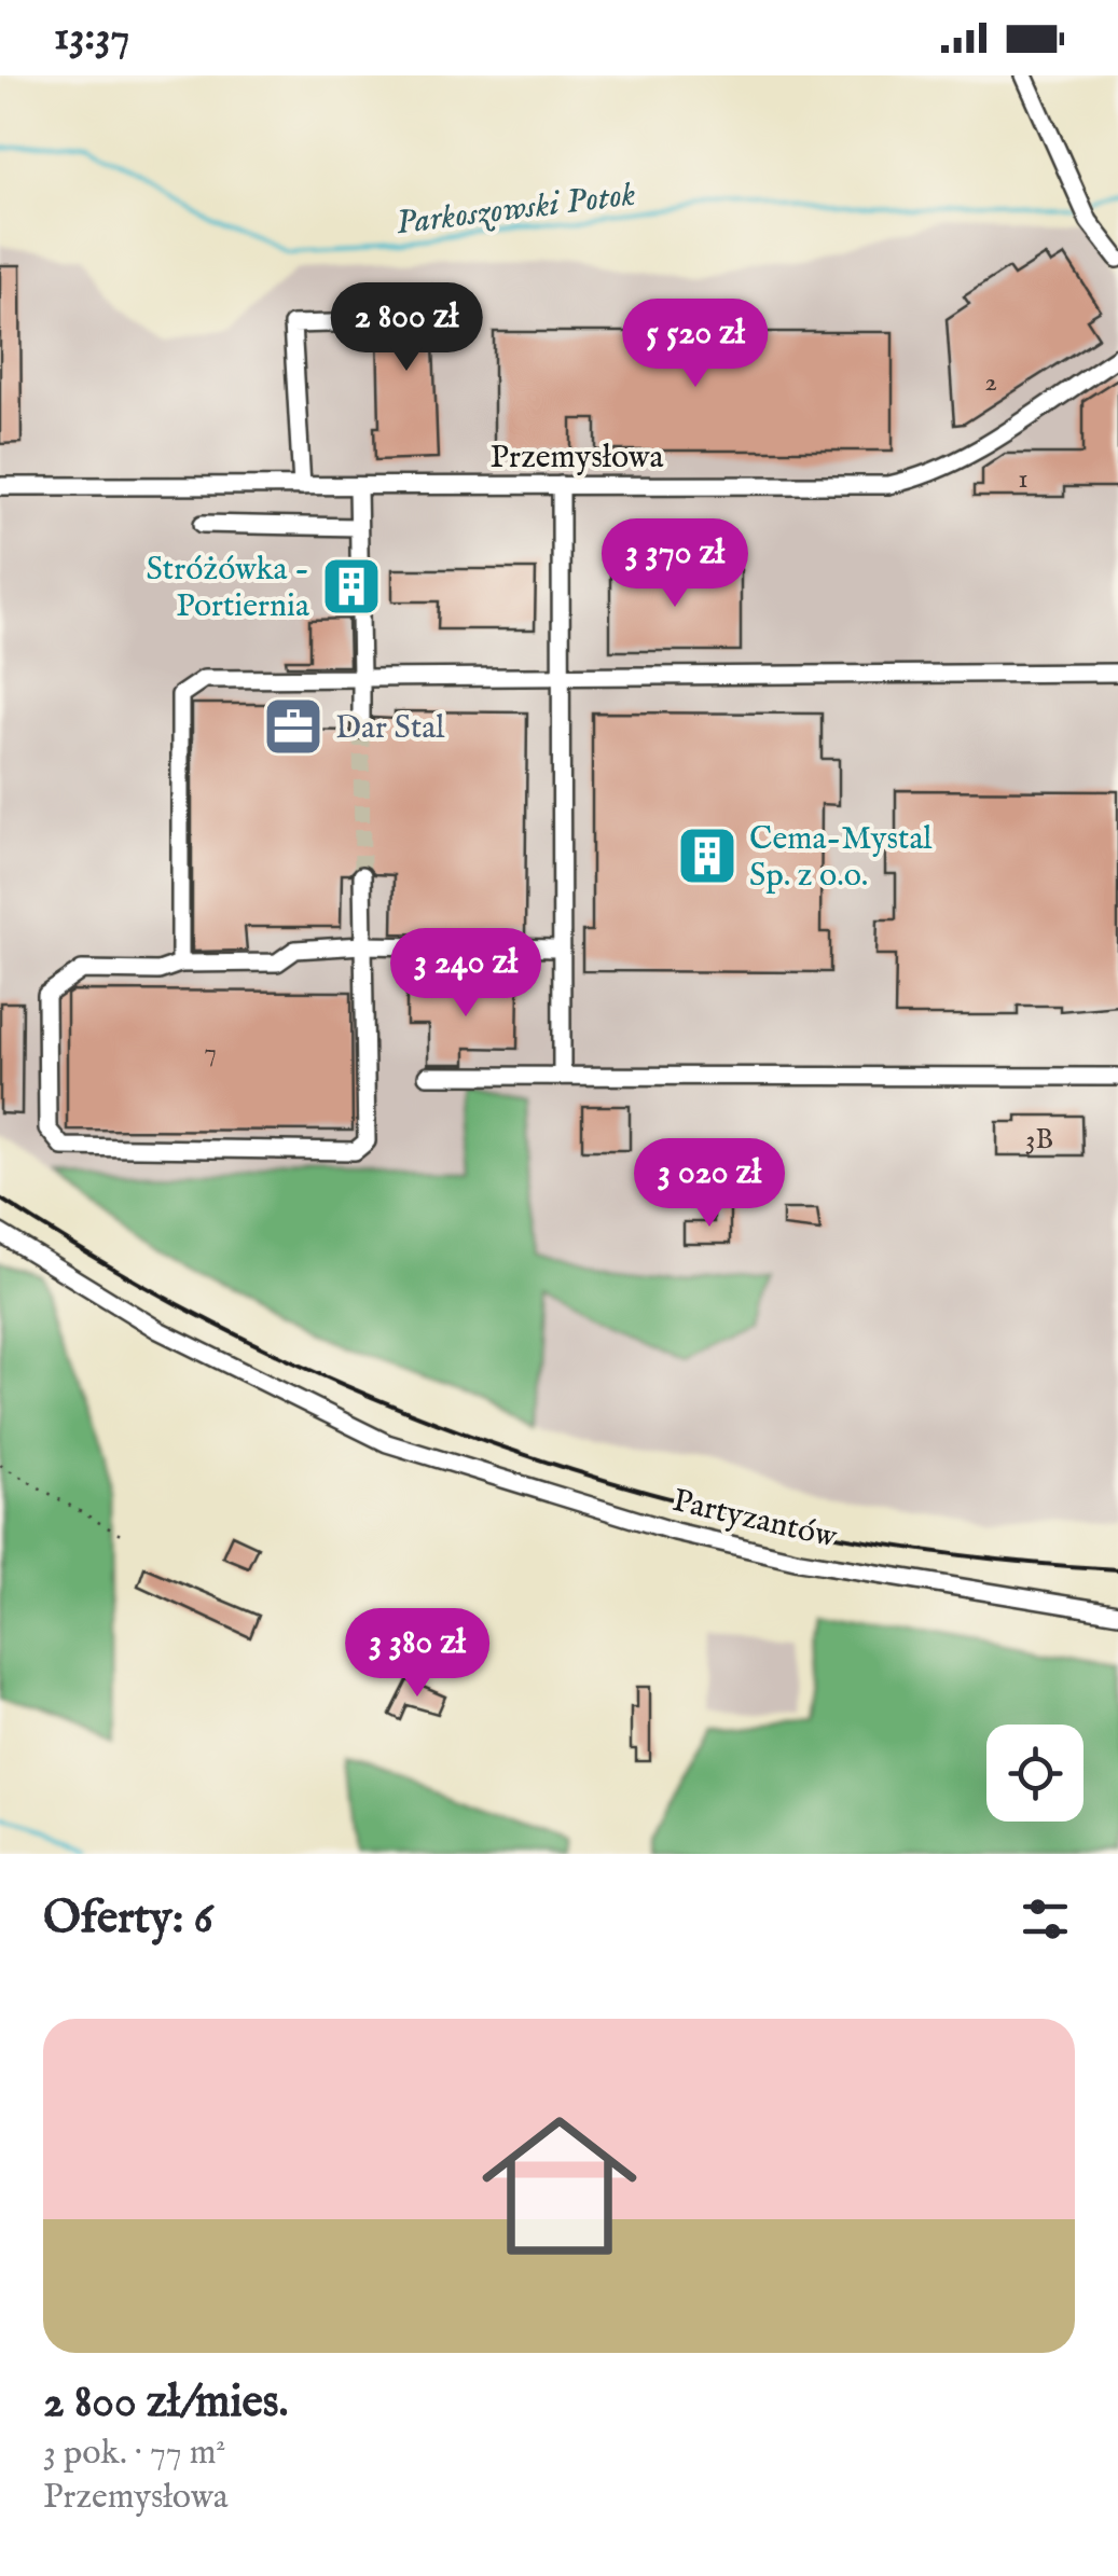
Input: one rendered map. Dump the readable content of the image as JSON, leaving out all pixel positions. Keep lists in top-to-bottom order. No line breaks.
{"streets":{"street":["Przemysłowa","Partyzantów"]},"water":["Parkoszowski Potok"],"places":{"building":["Stróżówka - Portiernia","Cema-Mystal Sp. z o.o."],"office":["Dar Stal"]},"house_numbers":["2","1","7","3B"],"page":{"status":"13:37","price":["2 800 zł","5 520 zł","3 370 zł","3 240 zł","3 020 zł","3 380 zł"],"heading":"Oferty: 6","list":[{"name":"2 800 zł/mies.","note":"3 pok. · 77 m² · Przemysłowa"}]}}
